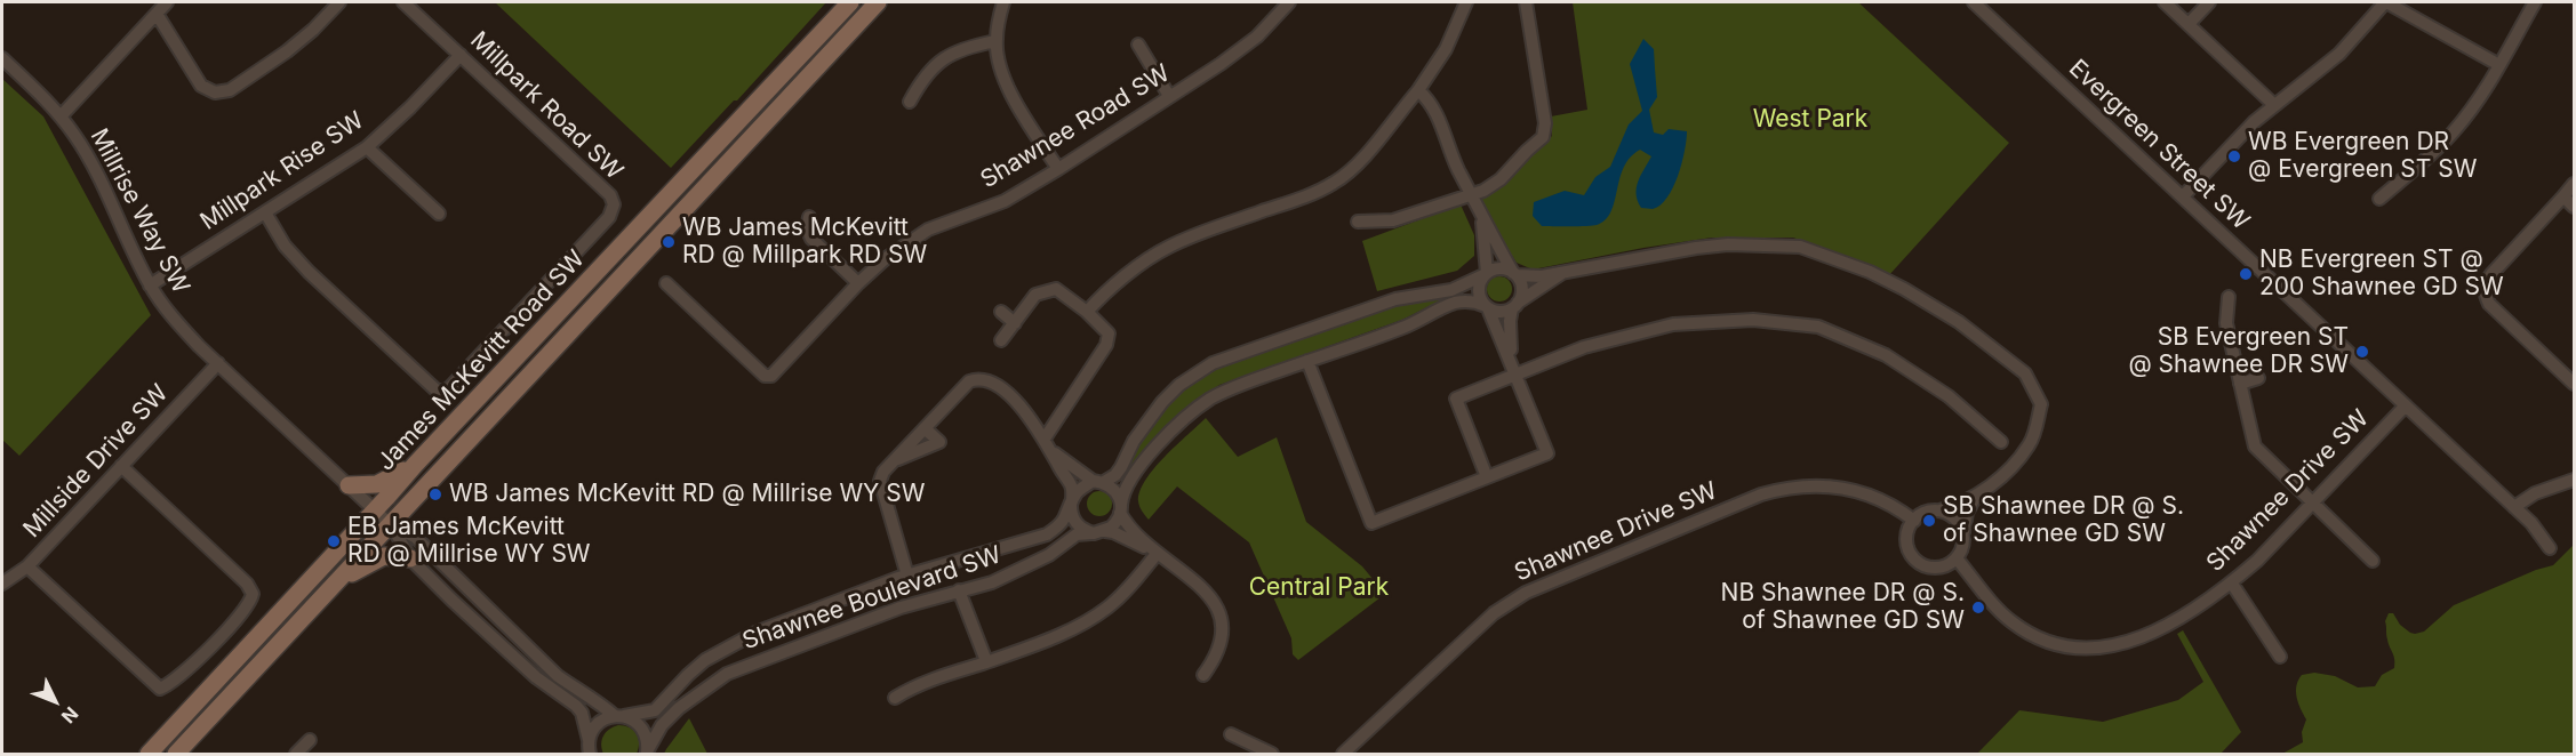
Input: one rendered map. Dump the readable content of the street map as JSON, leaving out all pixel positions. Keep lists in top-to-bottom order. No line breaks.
{"streets":{"main road":["James McKevitt Road SW"],"street":["Millpark Road SW","Shawnee Road SW","Evergreen Street SW","Millpark Rise SW","Millrise Way SW","Millside Drive SW","Shawnee Drive SW","Shawnee Boulevard SW"]},"crossings":[["Millpark Road SW","Millpark Rise SW"],["Evergreen Street SW","Shawnee Drive SW"],["Millpark Rise SW","Millrise Way SW"],["Millrise Way SW","James McKevitt Road SW"],["Millrise Way SW","Millside Drive SW"]],"parks":["West Park","Central Park"],"places":["WB Evergreen DR @ Evergreen ST SW","WB James McKevitt RD @ Millpark RD SW","NB Evergreen ST @ 200 Shawnee GD SW","SB Evergreen ST @ Shawnee DR SW","WB James McKevitt RD @ Millrise WY SW","SB Shawnee DR @ S. of Shawnee GD SW","EB James McKevitt RD @ Millrise WY SW","NB Shawnee DR @ S. of Shawnee GD SW"],"north":"bottom right"}
